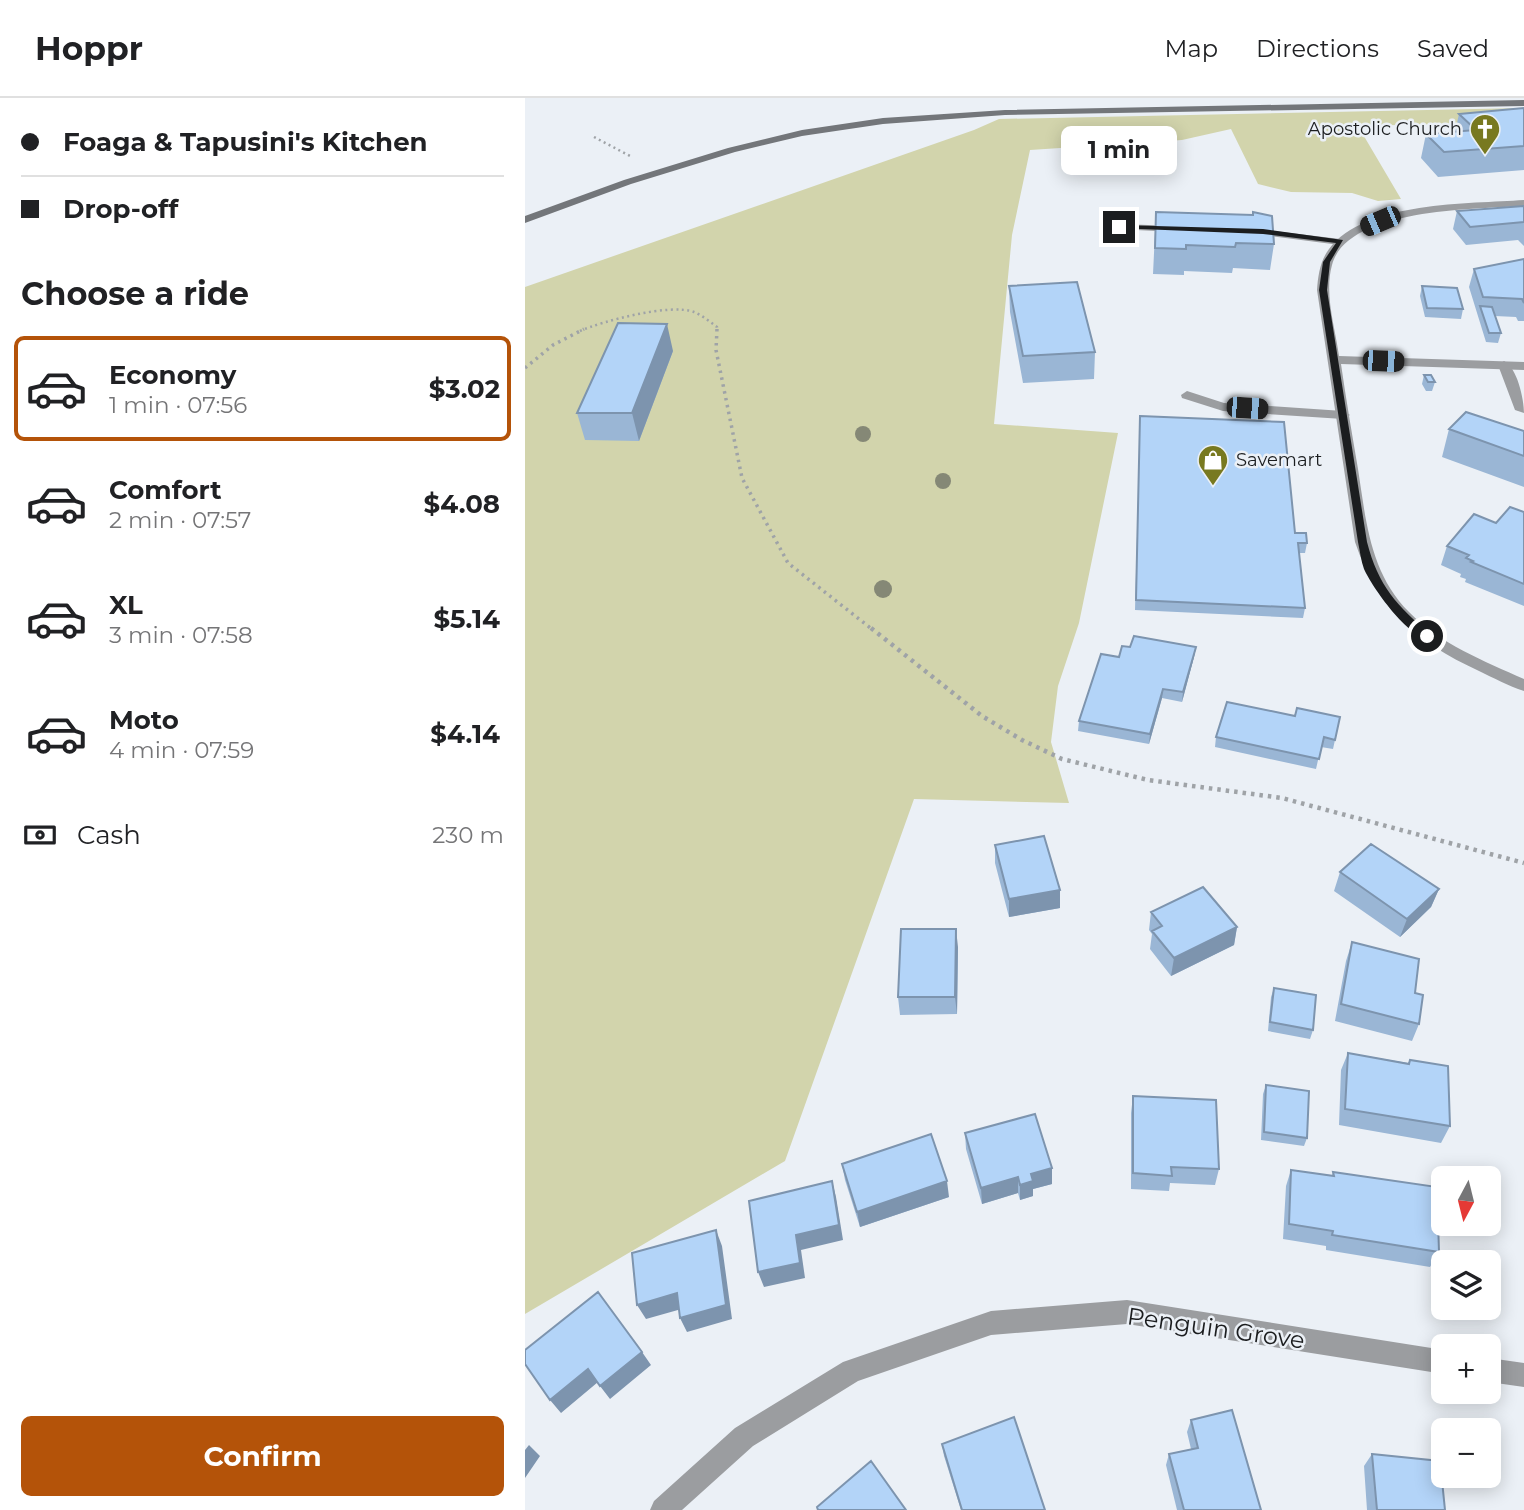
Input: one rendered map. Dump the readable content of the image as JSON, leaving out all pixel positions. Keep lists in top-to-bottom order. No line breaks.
{"streets":{"street":["Penguin Grove"]},"places":{"church":["Apostolic Church"],"shop":["Savemart"]},"north":"bottom","page":{"header":"Hoppr","nav":["Map","Directions","Saved"],"banner":["Foaga & Tapusini's Kitchen","Drop-off"],"bubble":"1 min","heading":"Choose a ride","list":[{"name":"Economy","note":"1 min · 07:56","value":"$3.02"},{"name":"Comfort","note":"2 min · 07:57","value":"$4.08"},{"name":"XL","note":"3 min · 07:58","value":"$5.14"},{"name":"Moto","note":"4 min · 07:59","value":"$4.14"}],"pay":["Cash","230 m"],"map_buttons":["+","−"],"buttons":"Confirm"}}
